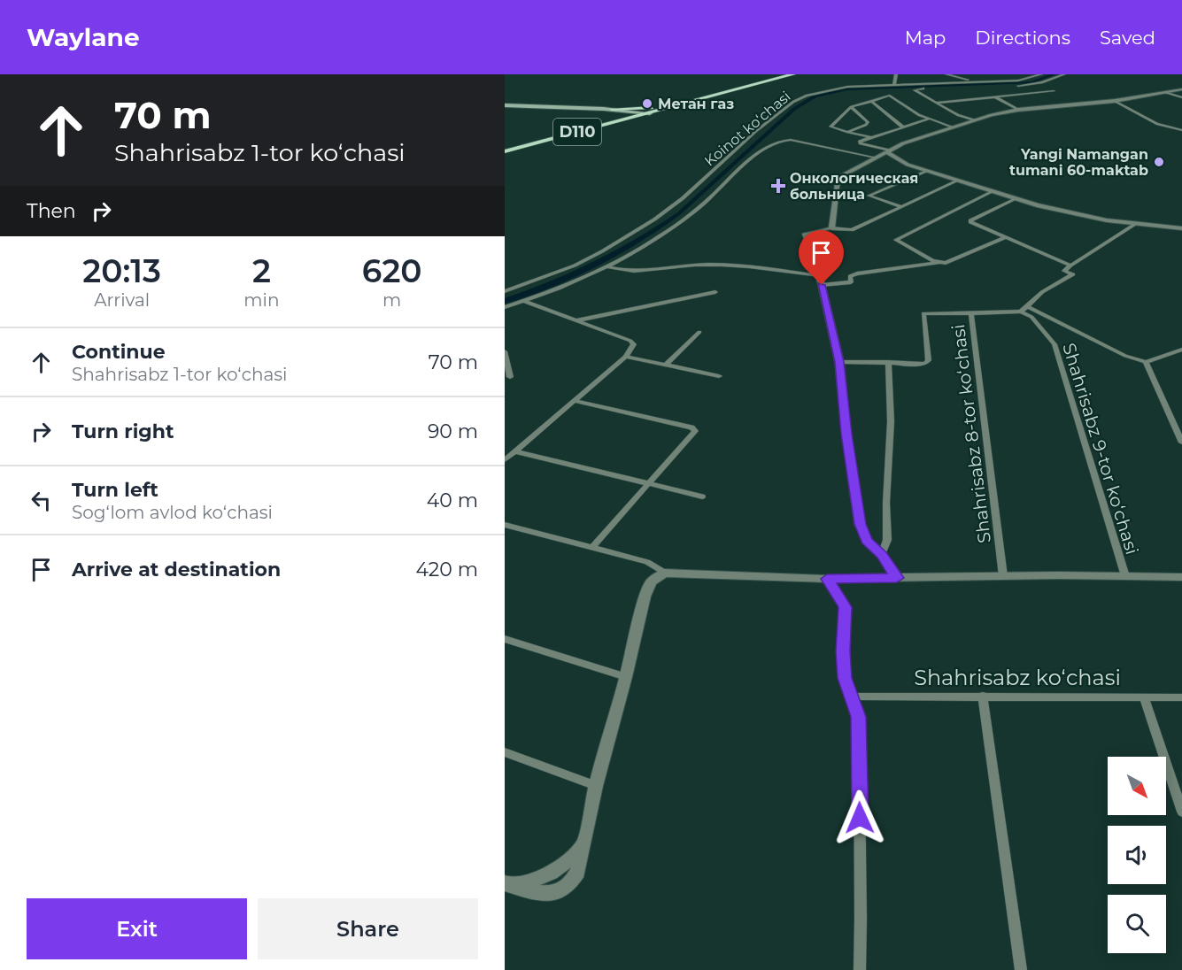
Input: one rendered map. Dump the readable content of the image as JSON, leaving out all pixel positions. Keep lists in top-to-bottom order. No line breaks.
{"streets":{"main road":["D110"],"street":["Koinot koʻchasi","Shahrisabz 8-tor koʻchasi","Shahrisabz 9-tor koʻchasi","Shahrisabz koʻchasi"]},"crossings":[["Shahrisabz 8-tor koʻchasi","Shahrisabz 9-tor koʻchasi"]],"places":{"other":["Метан газ","Yangi Namangan tumani 60-maktab"],"health":["Онкологическая больница"]},"north":"bottom right","page":{"header":"Waylane","nav":["Map","Directions","Saved"],"turn":["70 m","Shahrisabz 1-tor koʻchasi"],"then":"Then","eta":["20:13","Arrival","2","min","620","m"],"list":[{"name":"Continue","note":"Shahrisabz 1-tor koʻchasi","value":"70 m"},{"name":"Turn right","value":"90 m"},{"name":"Turn left","note":"Sogʻlom avlod koʻchasi","value":"40 m"},{"name":"Arrive at destination","value":"420 m"}],"buttons":["Exit","Share"]}}
